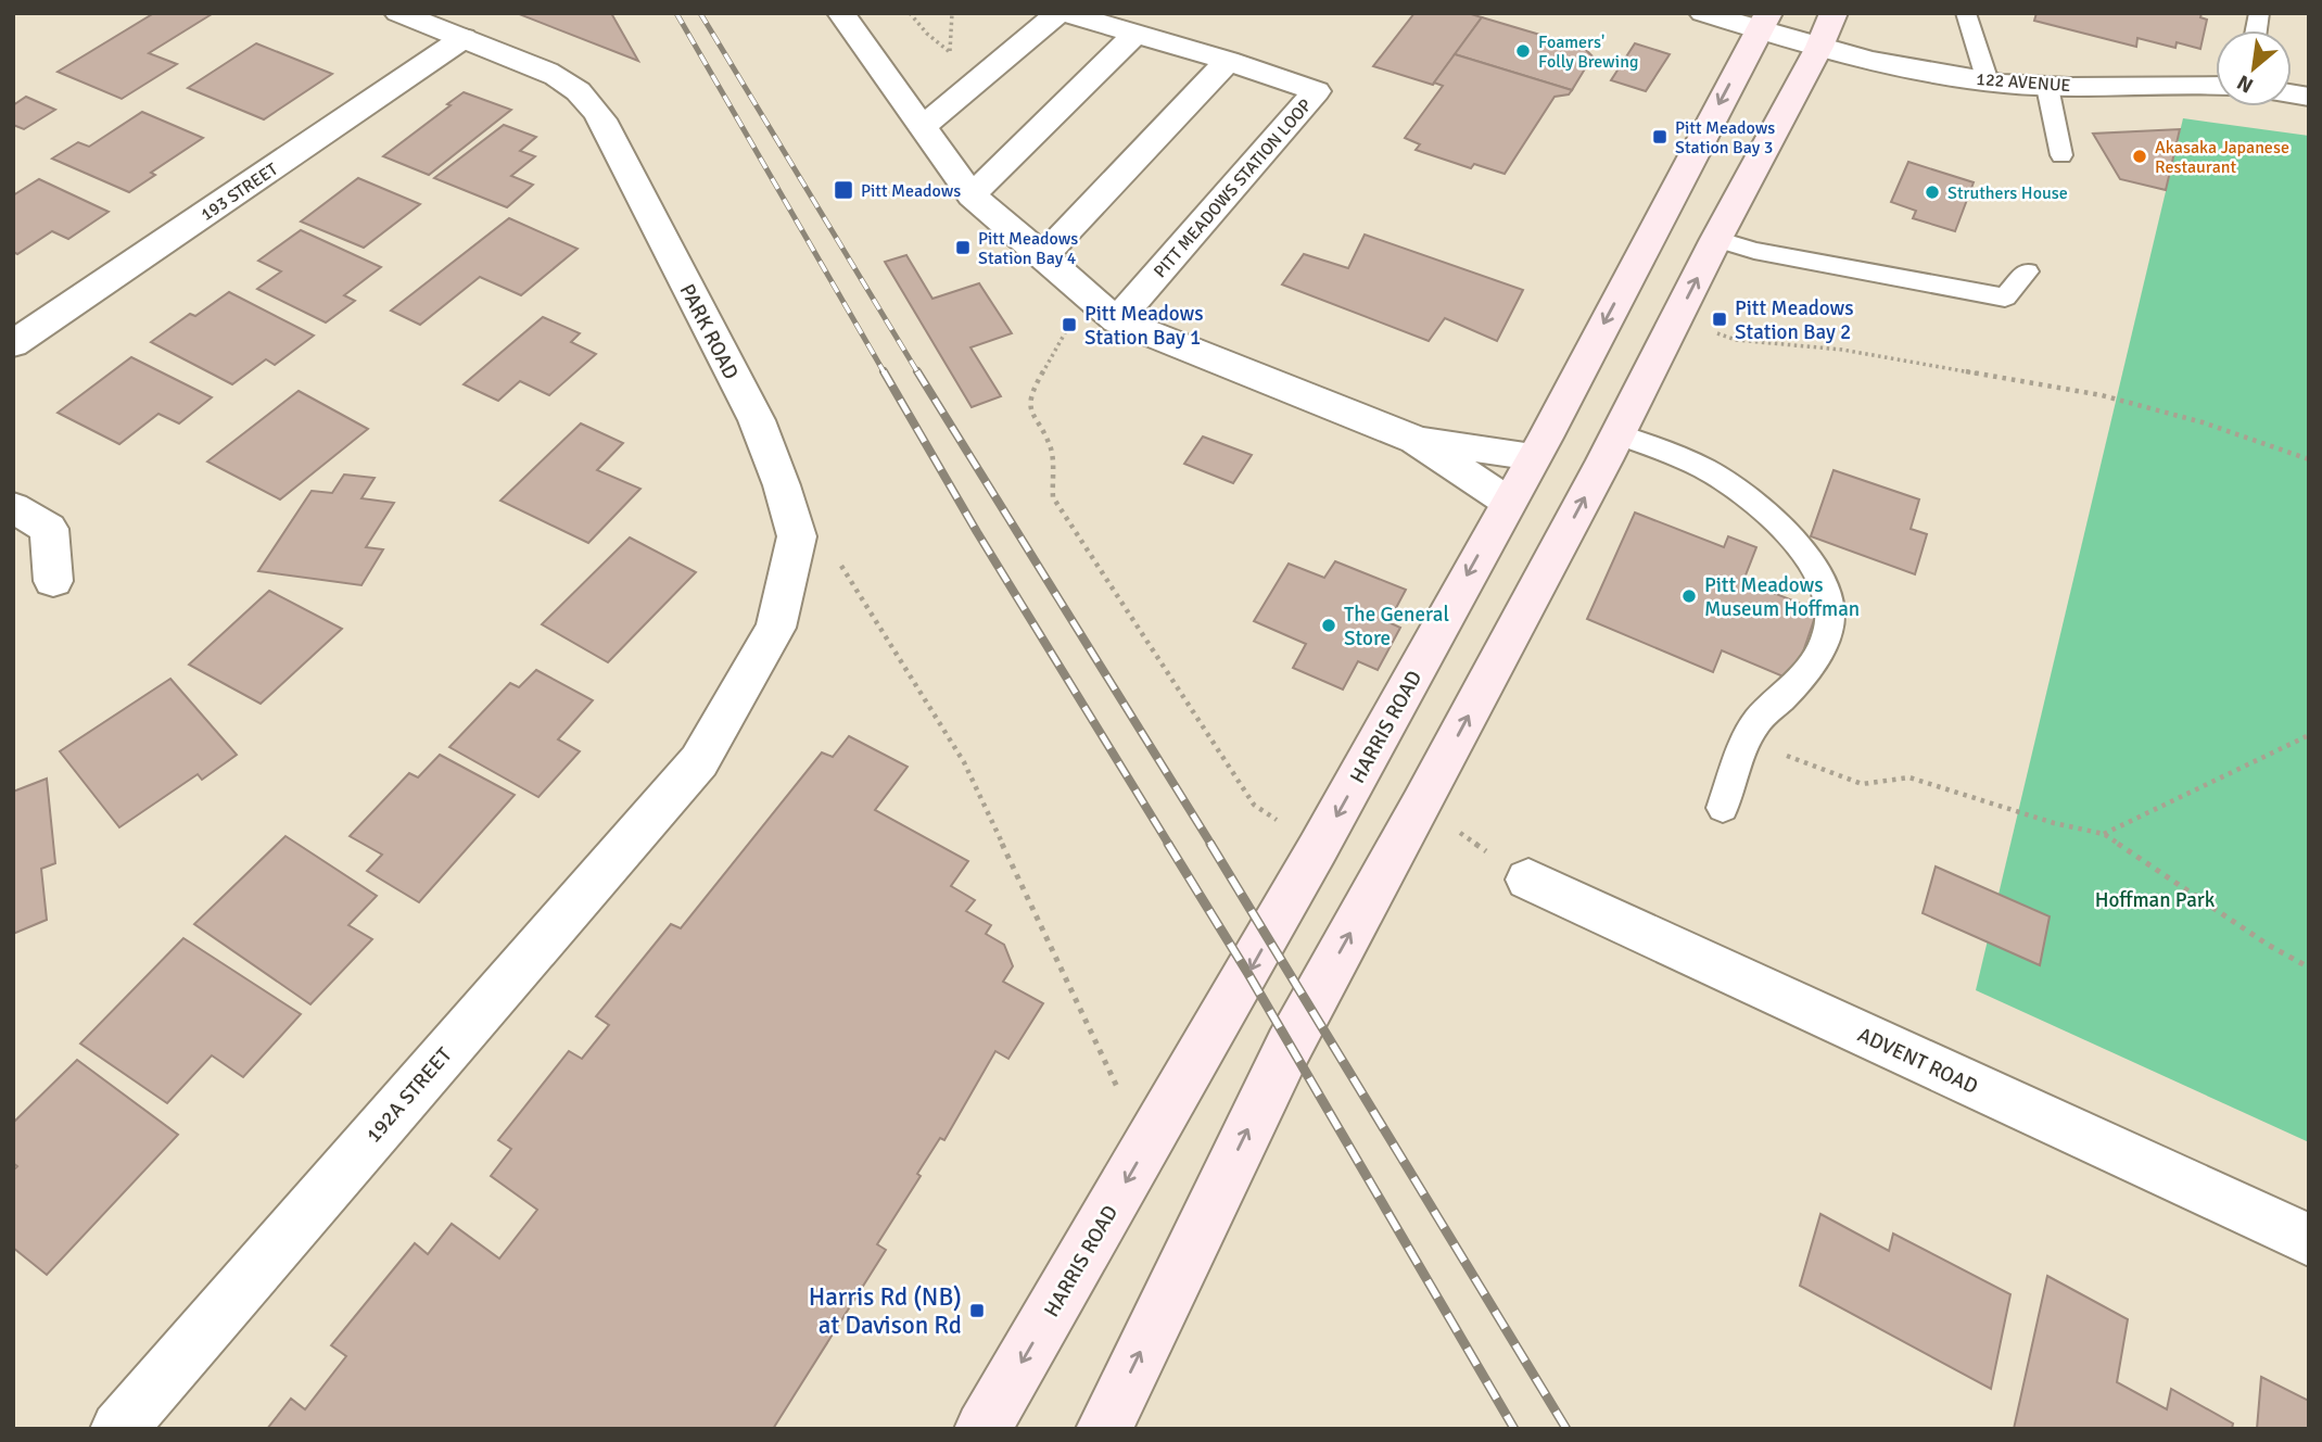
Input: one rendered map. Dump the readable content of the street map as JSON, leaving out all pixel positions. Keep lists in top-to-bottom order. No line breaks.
{"streets":{"main road":["HARRIS ROAD"],"street":["122 AVENUE","PITT MEADOWS STATION LOOP","193 STREET","PARK ROAD","ADVENT ROAD","192A STREET"]},"crossings":[["122 AVENUE","HARRIS ROAD"],["193 STREET","PARK ROAD"],["PARK ROAD","192A STREET"]],"parks":["Hoffman Park"],"places":{"other":["Foamers' Folly Brewing","Akasaka Japanese Restaurant","Struthers House","Pitt Meadows Museum Hoffman","The General Store"],"transit":["Pitt Meadows Station Bay 3","Pitt Meadows","Pitt Meadows Station Bay 4","Pitt Meadows Station Bay 2","Pitt Meadows Station Bay 1","Harris Rd (NB) at Davison Rd"]},"north":"bottom left"}
